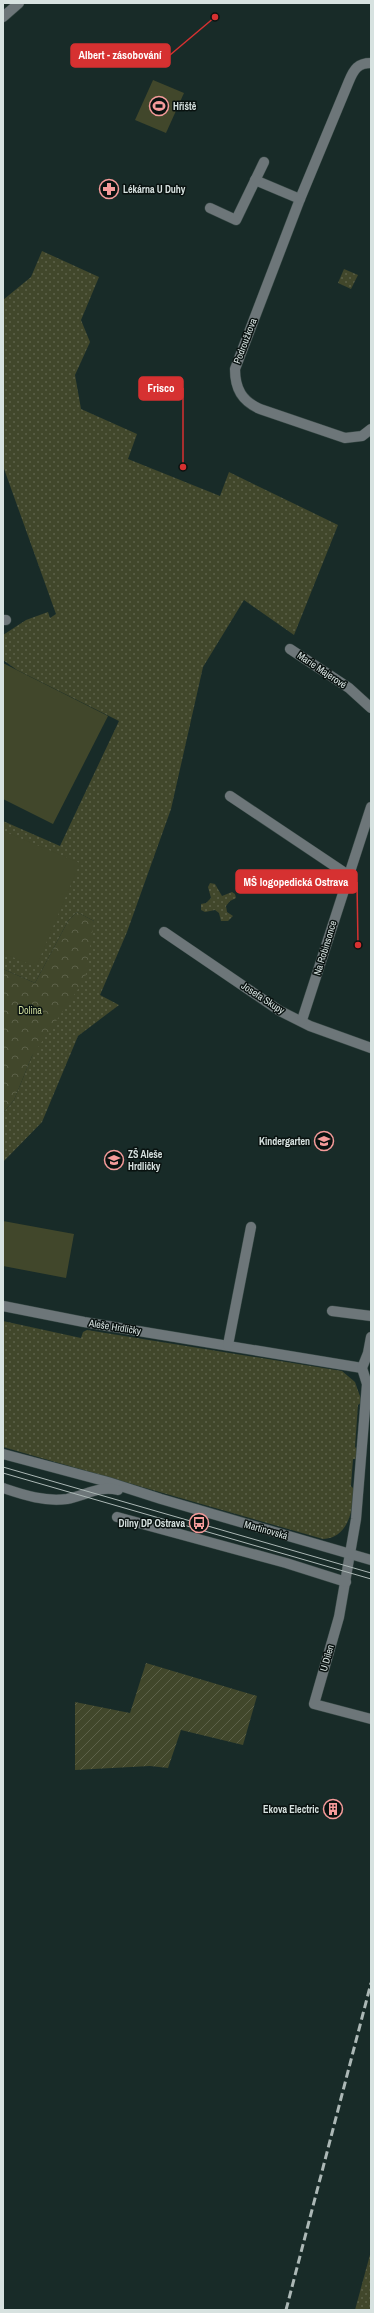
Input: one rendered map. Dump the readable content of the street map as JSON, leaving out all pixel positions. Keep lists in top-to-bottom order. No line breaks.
{"streets":{"street":["Podroužkova","Marie Majerové","Na Robinsonce","Josefa Skupy","Aleše Hrdličky","Martinovská","U Dílen"]},"crossings":[["Na Robinsonce","Josefa Skupy"],["Martinovská","U Dílen"]],"parks":["Dolina"],"places":{"other":["Albert - zásobování","Frisco","MŠ logopedická Ostrava"],"sports":["Hřiště"],"pharmacy":["Lékárna U Duhy"],"school or university":["Kindergarten","ZŠ Aleše Hrdličky"],"bus stop":["Dílny DP Ostrava"],"building":["Ekova Electric"]}}
